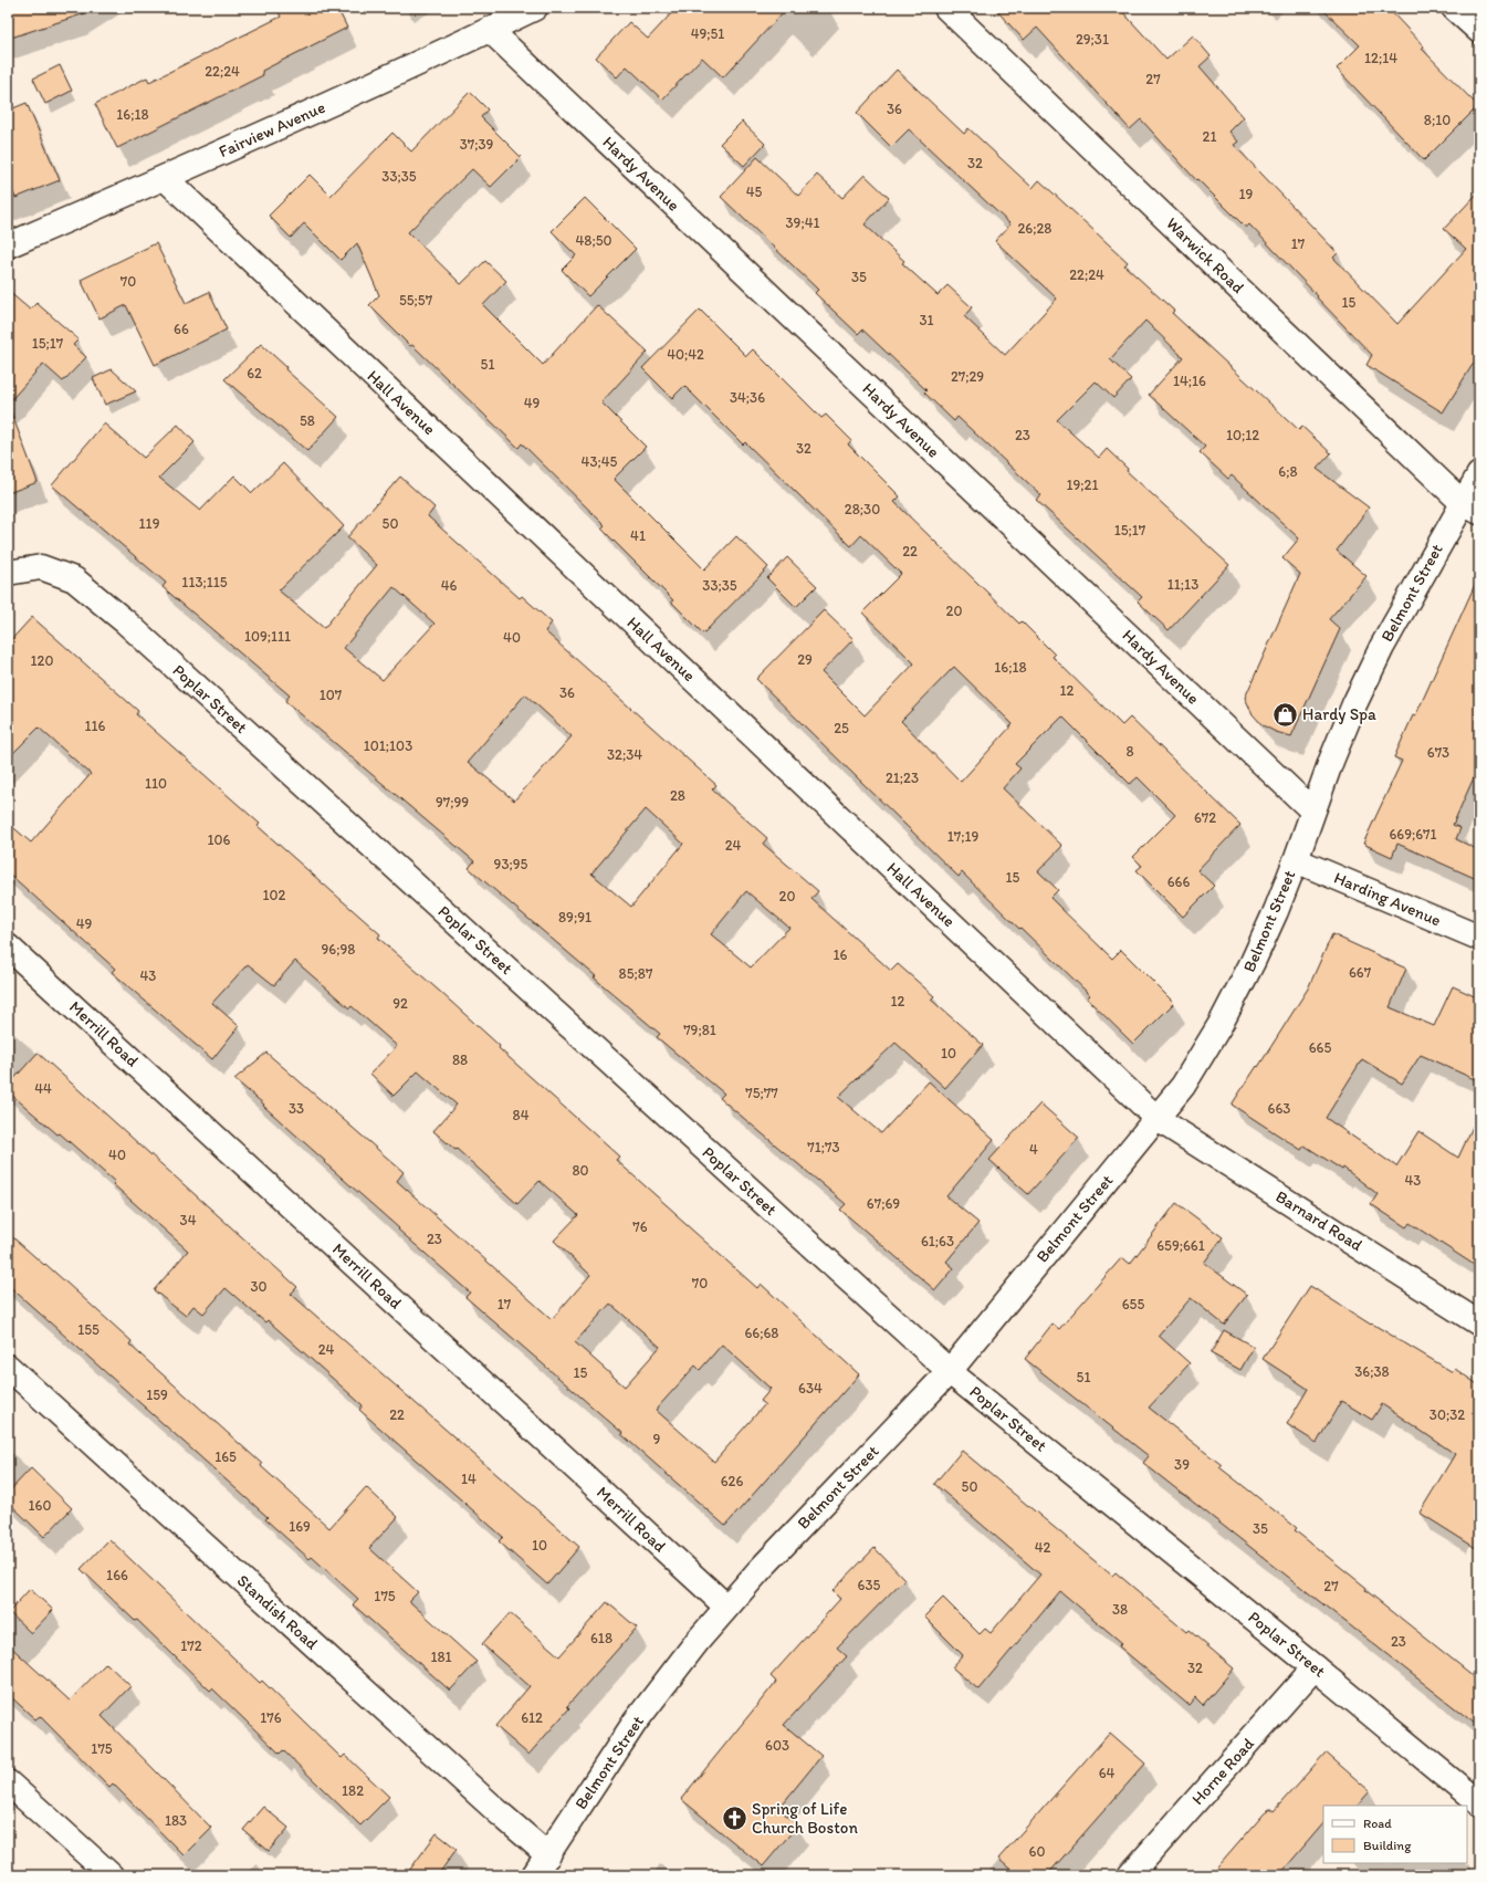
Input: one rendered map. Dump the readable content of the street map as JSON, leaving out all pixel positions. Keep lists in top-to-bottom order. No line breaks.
{"streets":{"street":["Fairview Avenue","Hardy Avenue","Warwick Road","Hall Avenue","Belmont Street","Poplar Street","Harding Avenue","Merrill Road","Barnard Road","Standish Road","Horne Road"]},"crossings":[["Fairview Avenue","Hardy Avenue"],["Fairview Avenue","Hall Avenue"],["Hardy Avenue","Belmont Street"],["Warwick Road","Belmont Street"],["Hall Avenue","Belmont Street"],["Hall Avenue","Barnard Road"],["Belmont Street","Poplar Street"],["Belmont Street","Harding Avenue"],["Belmont Street","Merrill Road"],["Belmont Street","Barnard Road"],["Belmont Street","Standish Road"],["Poplar Street","Horne Road"]],"places":{"shop":["Hardy Spa"],"church":["Spring of Life Church Boston"]},"house_numbers":["49;51","29;31","12;14","22;24","27","36","16;18","8;10","21","37;39","32","33;35","45","19","39;41","26;28","48;50","17","22;24","35","70","55;57","15","31","66","15;17","40;42","51","62","27;29","14;16","34;36","49","58","23","10;12","32","43;45","6;8","19;21","28;30","119","50","15;17","41","22","113;115","11;13","46","33;35","20","109;111","40","29","120","16;18","12","36","107","116","25","101;103","8","673","32;34","21;23","110","28","97;99","672","669;671","17;19","106","24","93;95","15","666","102","20","89;91","49","96;98","16","667","85;87","43","12","92","79;81","665","10","88","44","75;77","33","663","84","71;73","4","40","80","43","67;69","34","76","23","61;63","659;661","70","30","17","655","155","66;68","24","36;38","15","51","634","159","22","30;32","9","165","39","14","626","50","160","169","35","10","42","166","635","27","175","38","618","23","172","181","32","176","612","603","175","64","182","183","60"],"legend":["Road","Building"]}
